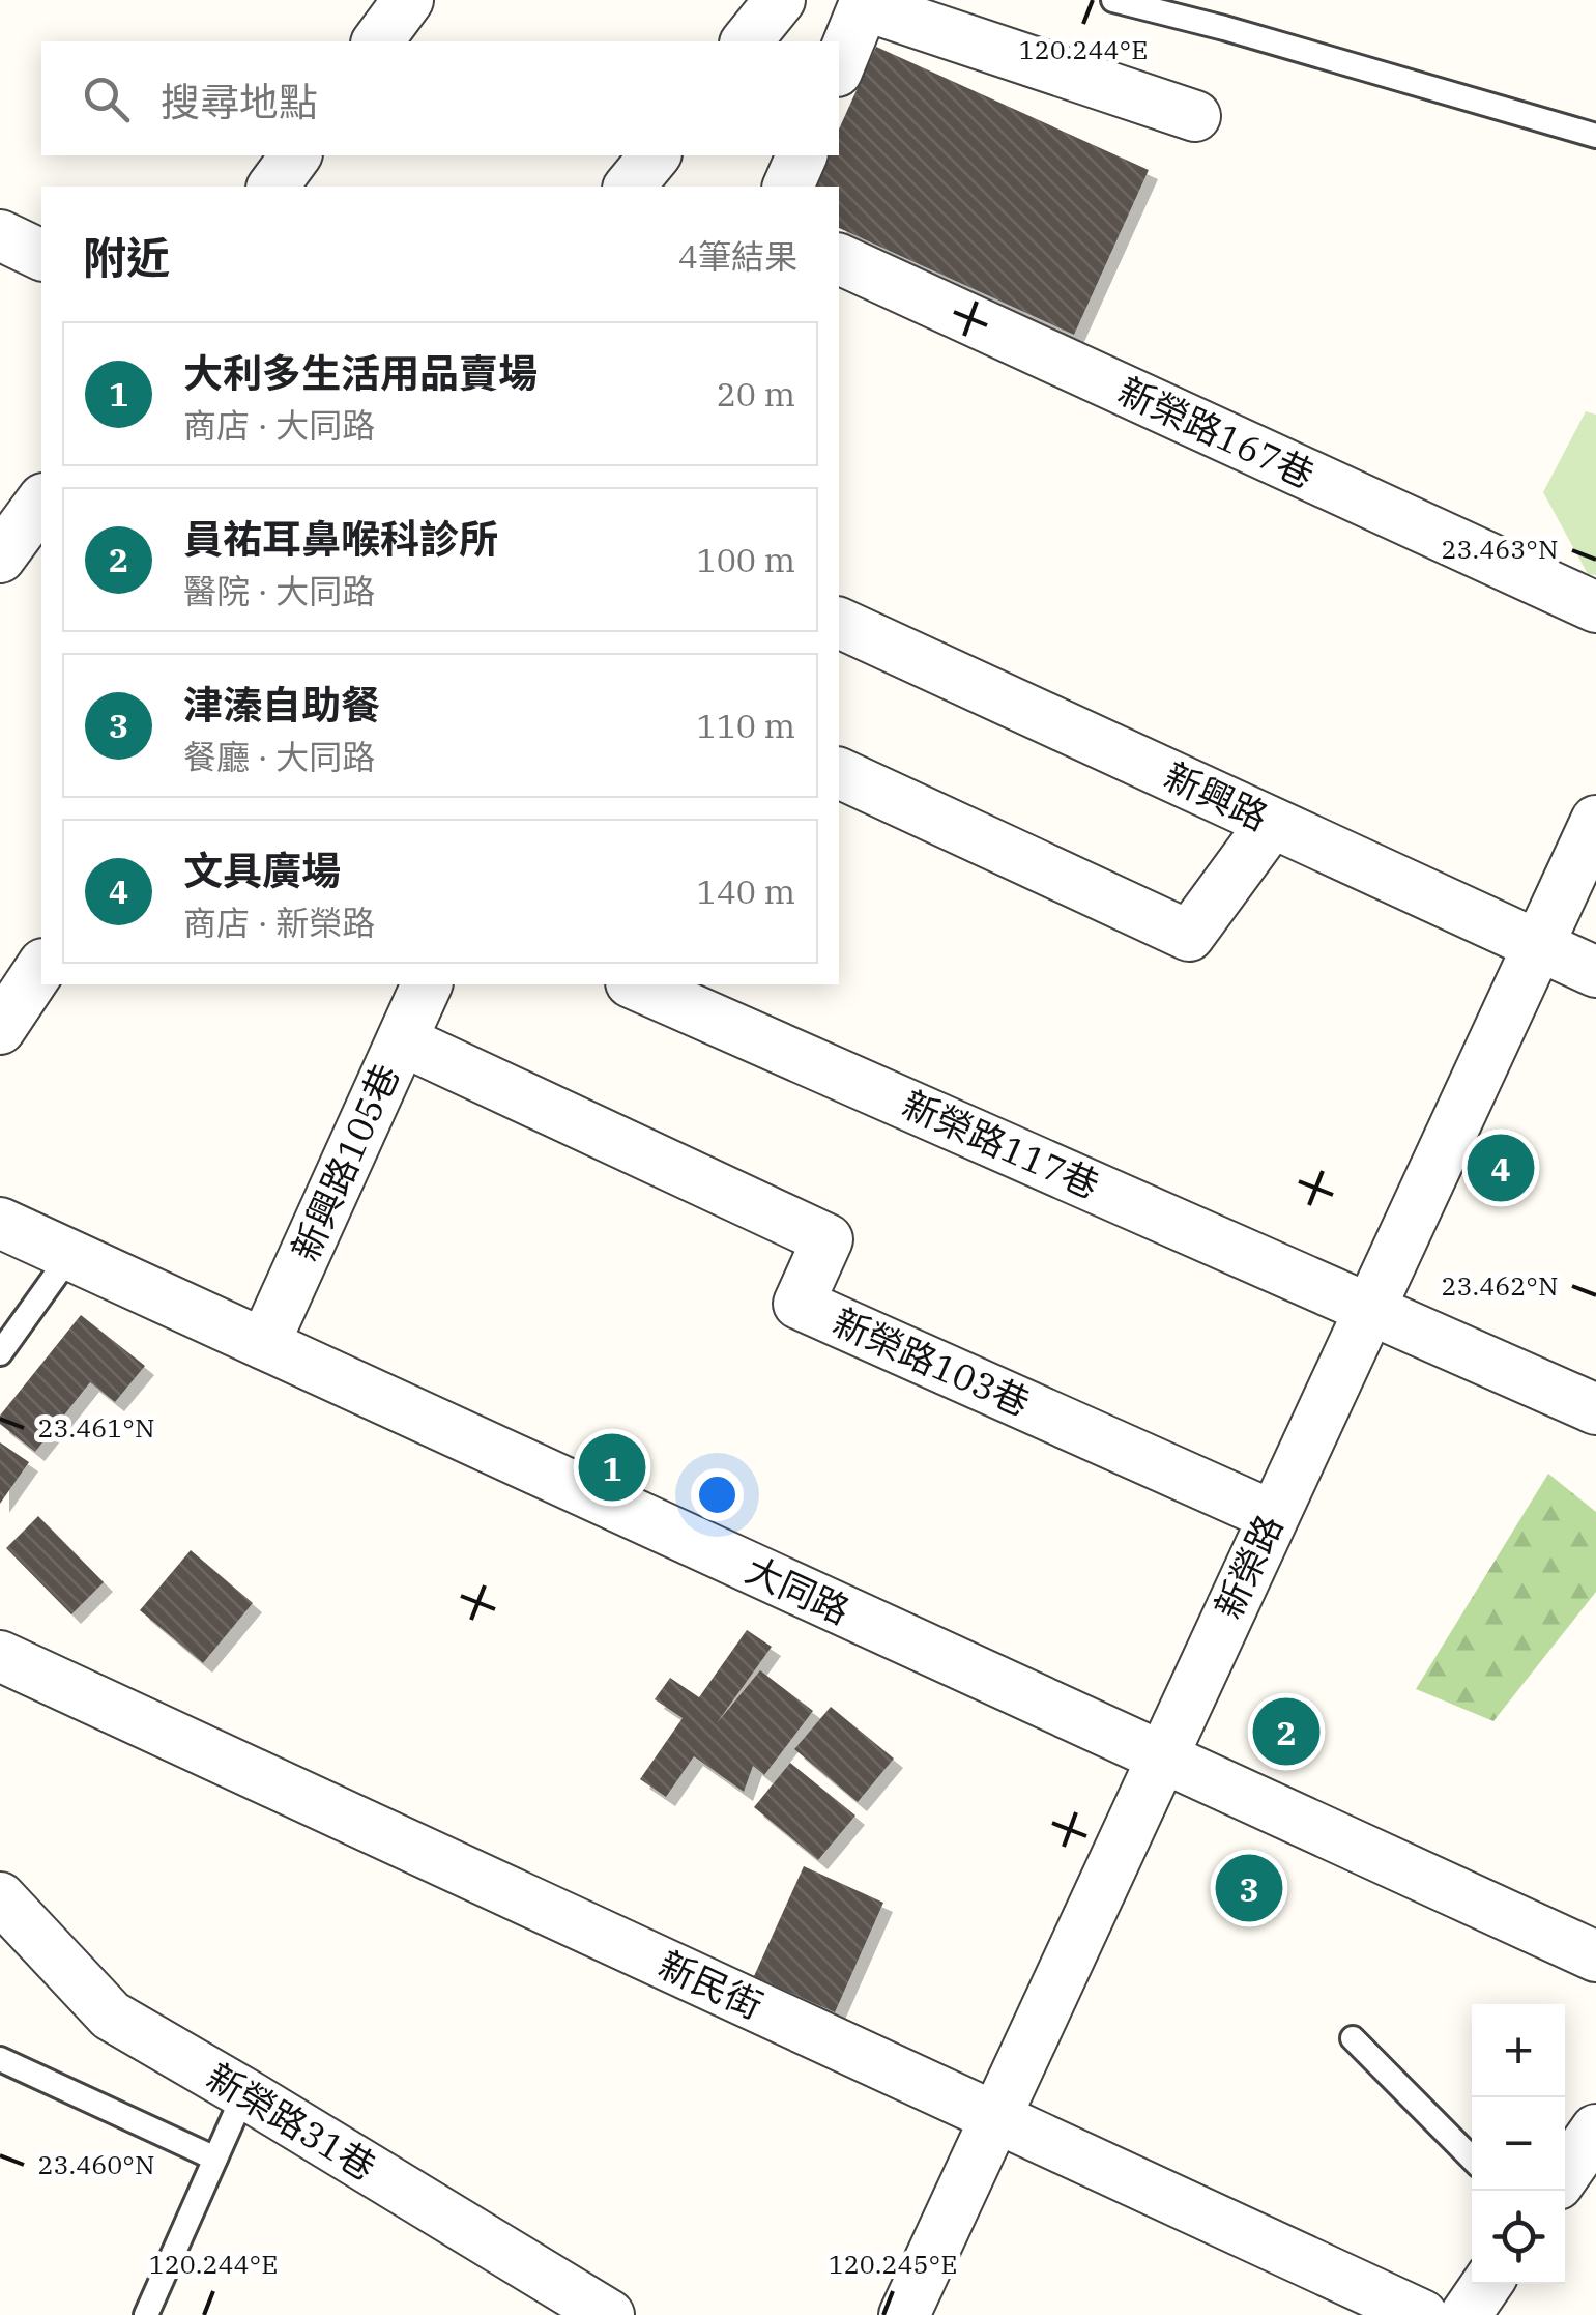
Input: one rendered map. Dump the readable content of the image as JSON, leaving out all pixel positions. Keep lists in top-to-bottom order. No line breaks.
{"streets":{"street":["新榮路167巷","新興路","新榮路117巷","新興路105巷","新榮路103巷","新榮路","大同路","新民街","新榮路31巷"]},"crossings":[["新興路","新榮路"],["新榮路117巷","新榮路"],["新興路105巷","新榮路103巷"],["新興路105巷","大同路"],["新榮路103巷","新榮路"],["新榮路","大同路"],["新榮路","新民街"]],"page":{"search":"搜尋地點","heading":["附近","4筆結果"],"list":[{"mark":"1","name":"大利多生活用品賣場","note":"商店 · 大同路","value":"20 m"},{"mark":"2","name":"員祐耳鼻喉科診所","note":"醫院 · 大同路","value":"100 m"},{"mark":"3","name":"津溱自助餐","note":"餐廳 · 大同路","value":"110 m"},{"mark":"4","name":"文具廣場","note":"商店 · 新榮路","value":"140 m"}],"pins":["4","1","2","3"],"map_buttons":["+","−"]},"coordinates":["120.244°E","23.463°N","23.462°N","23.461°N","23.460°N","120.245°E"]}
